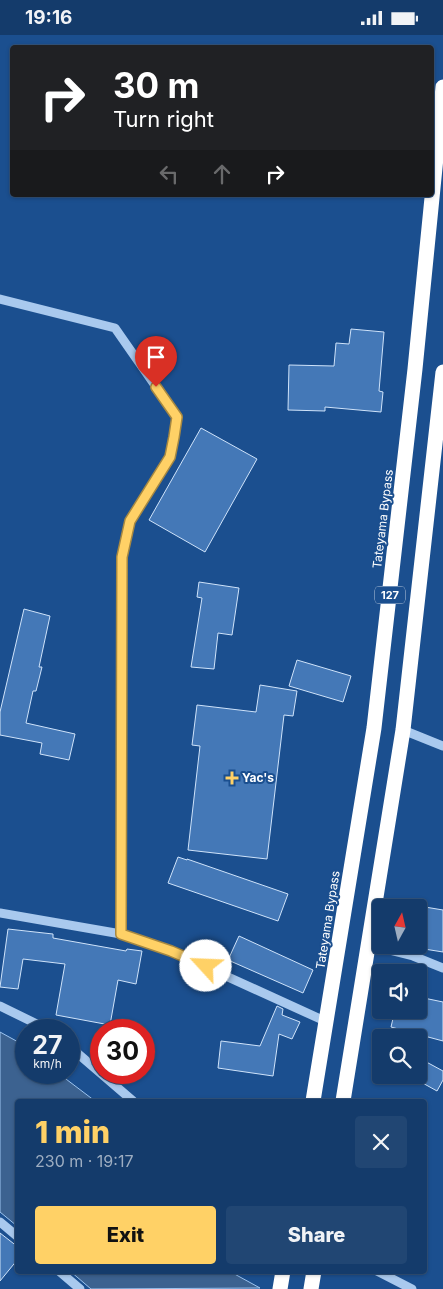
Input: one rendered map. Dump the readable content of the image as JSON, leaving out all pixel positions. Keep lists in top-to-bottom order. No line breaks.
{"streets":{"highway":["Tateyama Bypass","127"]},"places":{"health":["Yac's"]},"north":"top","page":{"status":"19:16","turn":["30 m","Turn right"],"speed":"27 km/h","limit":"30","heading":["1 min","230 m · 19:17"],"buttons":["Exit","Share"]}}
